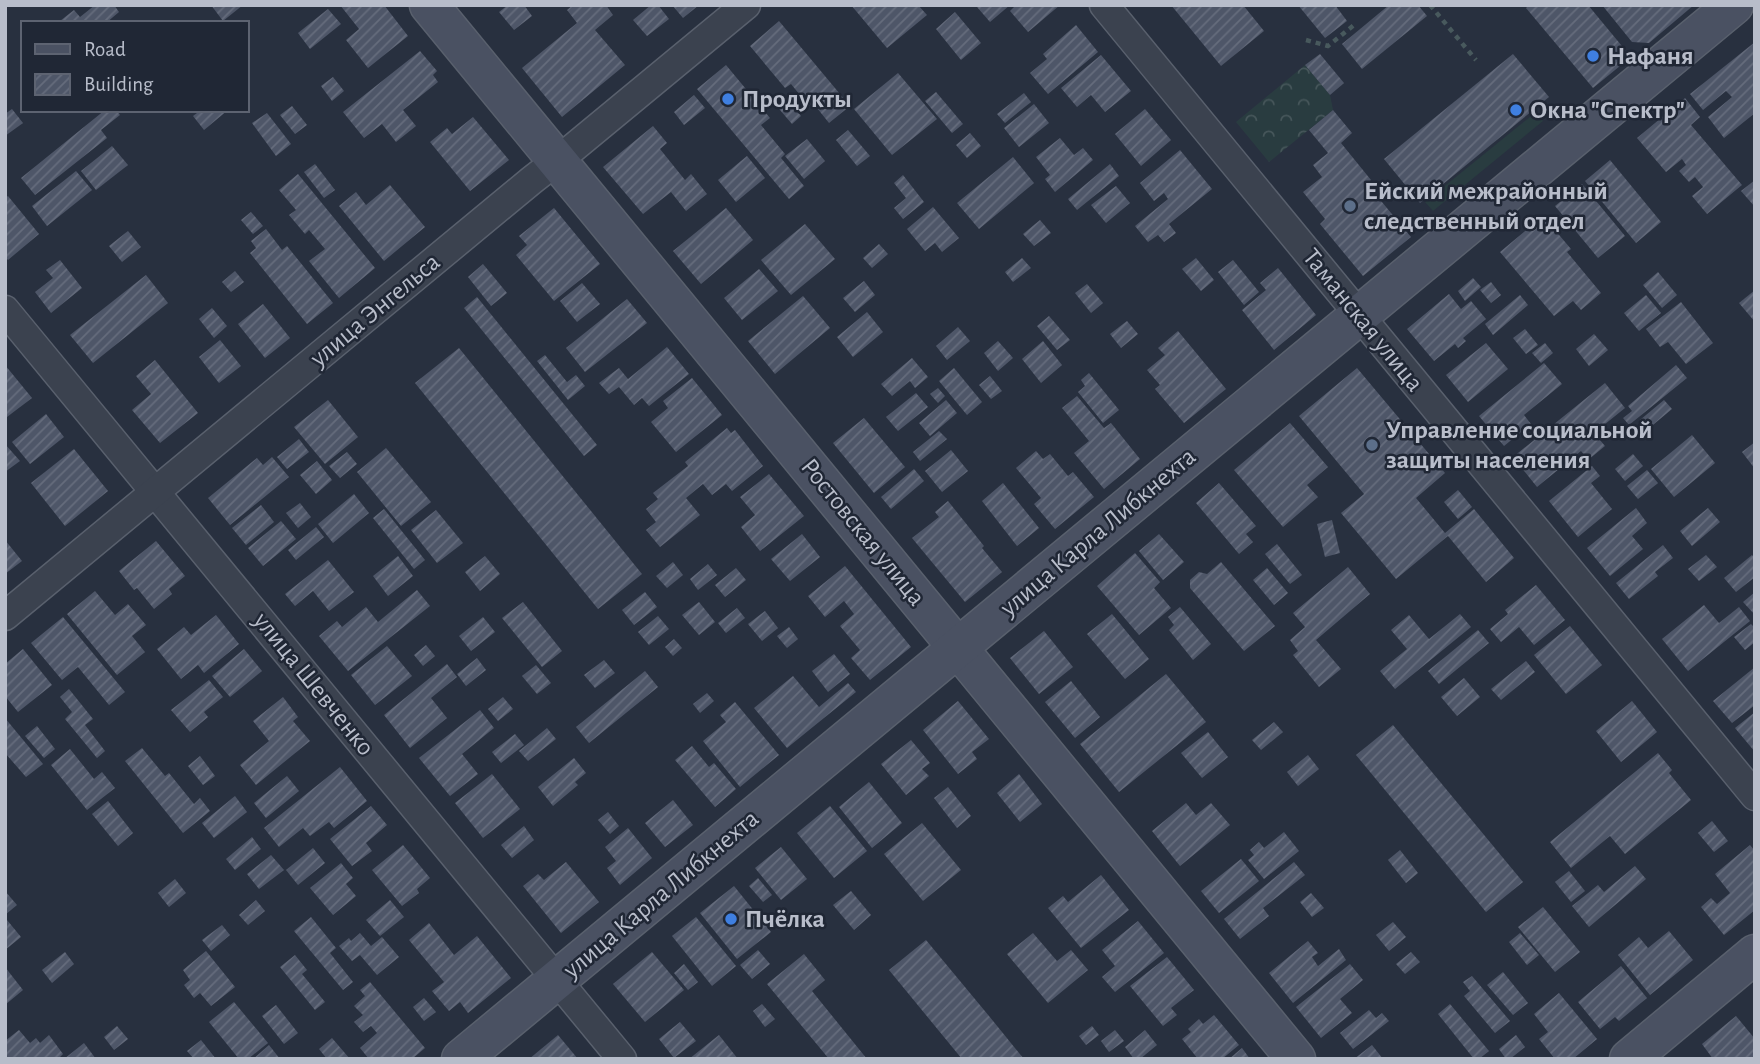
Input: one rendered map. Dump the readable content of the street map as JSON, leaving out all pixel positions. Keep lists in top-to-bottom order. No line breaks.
{"streets":{"street":["улица Энгельса","Таманская улица","Ростовская улица","улица Карла Либкнехта","улица Шевченко"]},"crossings":[["улица Энгельса","Ростовская улица"],["улица Энгельса","улица Шевченко"],["Таманская улица","улица Карла Либкнехта"],["Ростовская улица","улица Карла Либкнехта"],["улица Карла Либкнехта","улица Шевченко"]],"places":["Нафаня","Продукты","Окна \"Спектр\"","Ейский межрайонный следственный отдел","Управление социальной защиты населения","Пчёлка"],"legend":["Road","Building"]}
